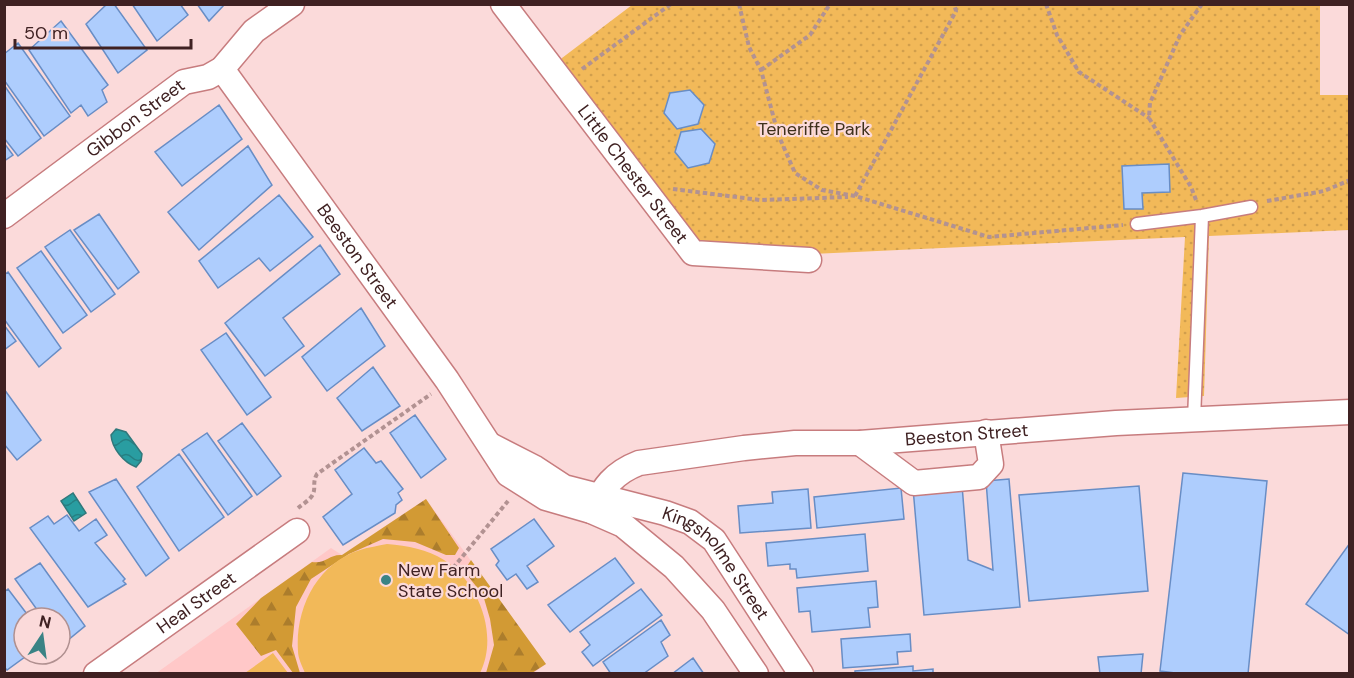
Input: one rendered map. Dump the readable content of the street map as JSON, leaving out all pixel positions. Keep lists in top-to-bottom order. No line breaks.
{"streets":{"street":["Gibbon Street","Little Chester Street","Beeston Street","Kingsholme Street","Heal Street"]},"crossings":[["Gibbon Street","Beeston Street"],["Beeston Street","Kingsholme Street"]],"parks":["Teneriffe Park"],"places":["New Farm State School"],"scale_bar":"50 m","north":"top"}
